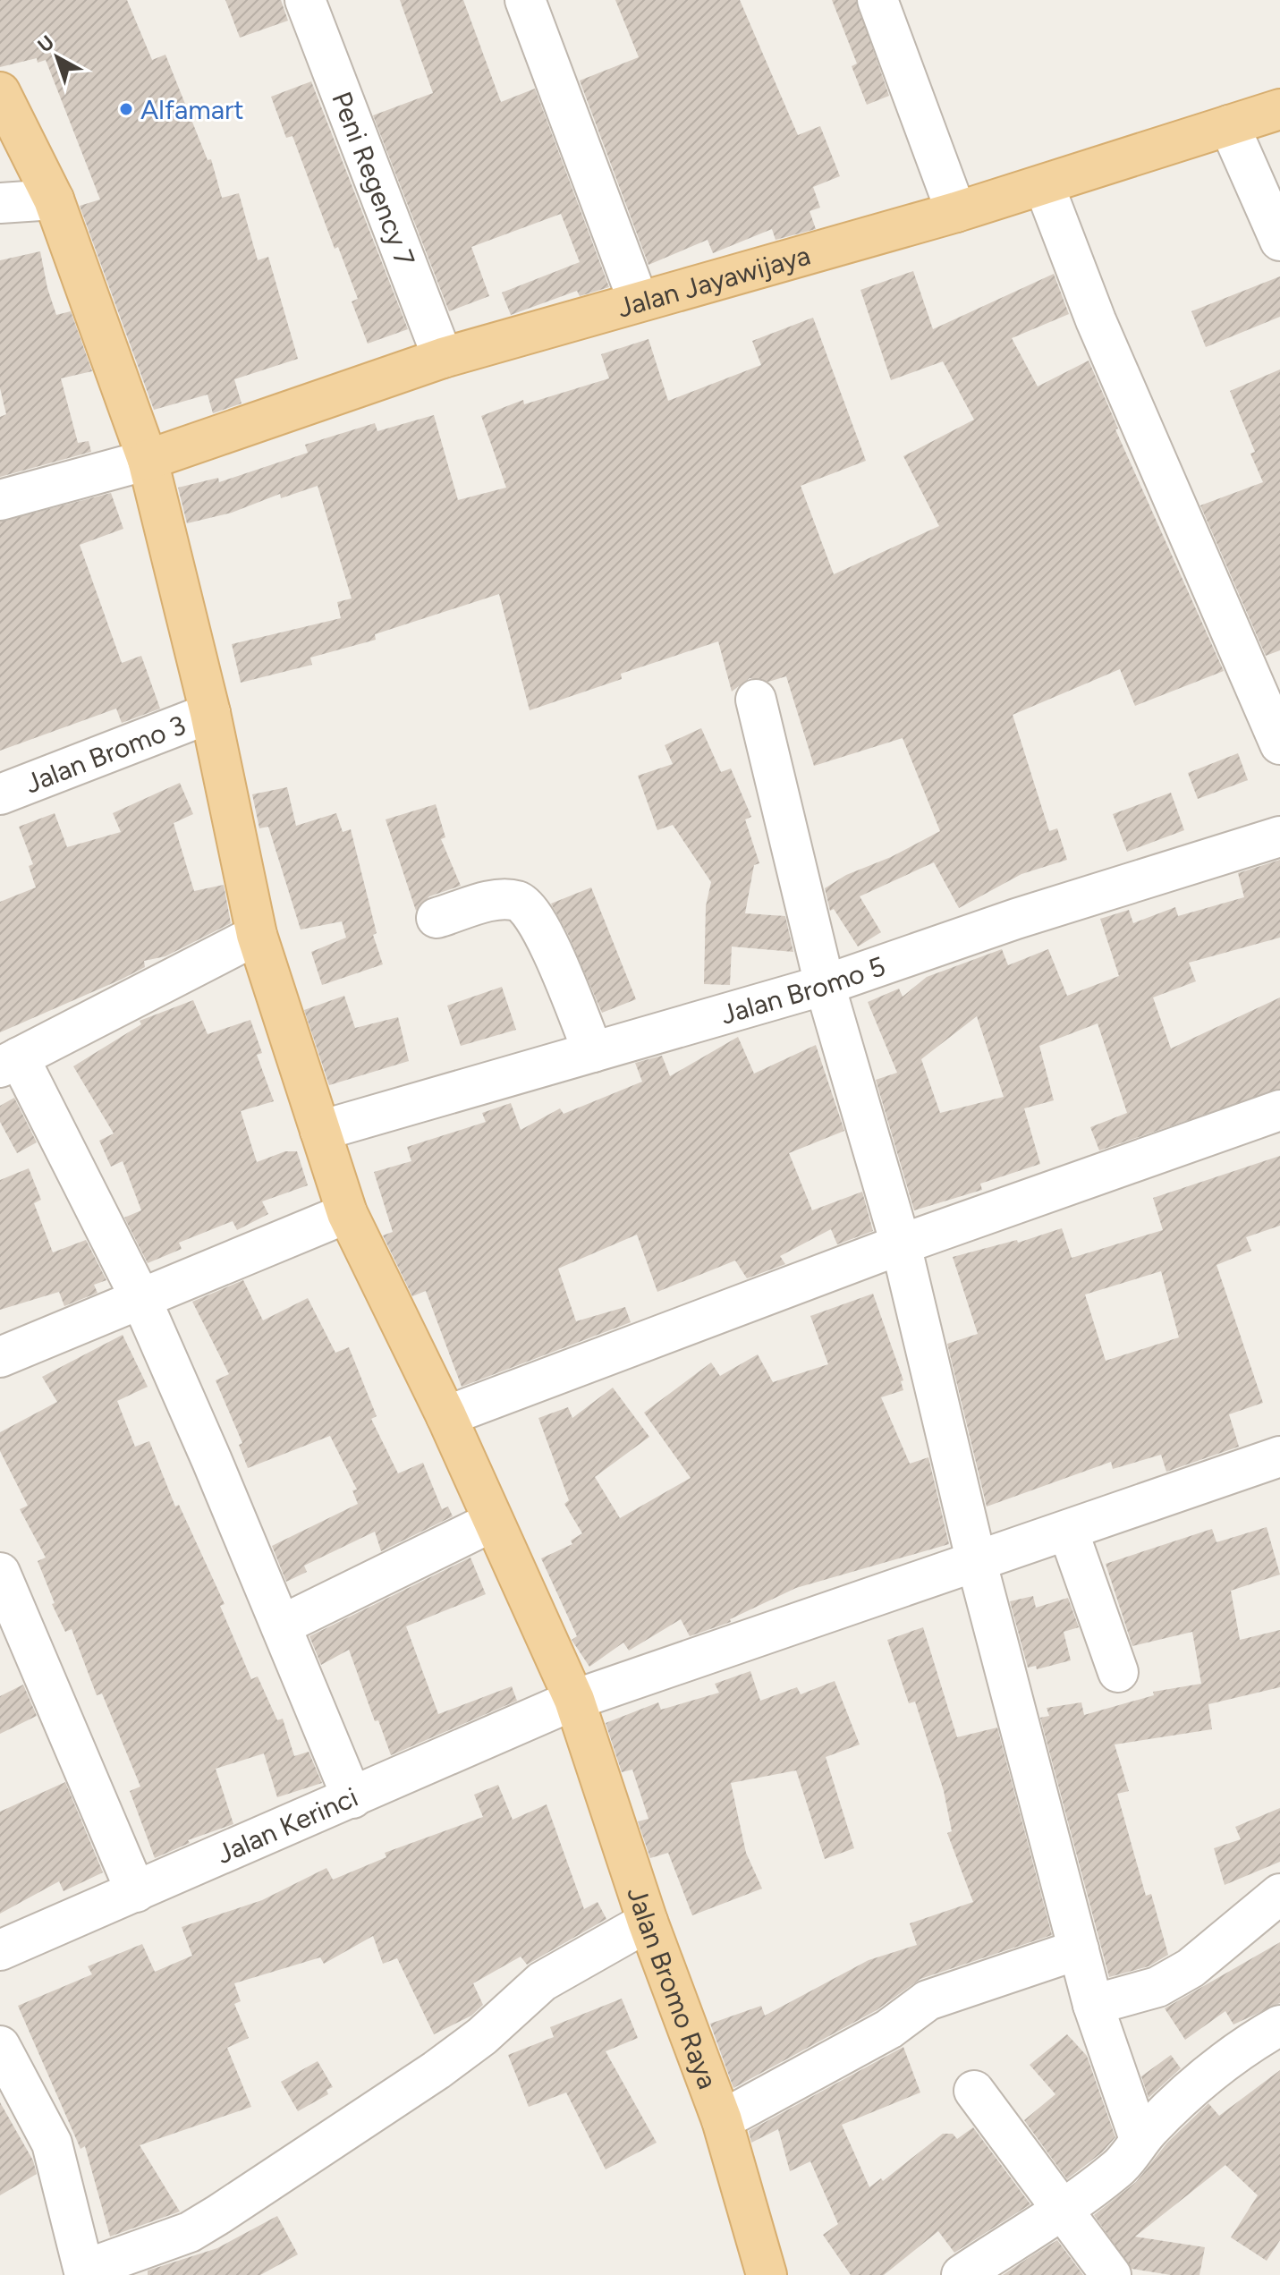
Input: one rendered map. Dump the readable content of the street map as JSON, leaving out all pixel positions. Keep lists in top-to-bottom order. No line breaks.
{"streets":{"main road":["Jalan Jayawijaya","Jalan Bromo Raya"],"street":["Peni Regency 7","Jalan Bromo 3","Jalan Bromo 5","Jalan Kerinci"]},"crossings":[["Peni Regency 7","Jalan Jayawijaya"],["Jalan Jayawijaya","Jalan Bromo Raya"],["Jalan Bromo 3","Jalan Bromo Raya"],["Jalan Bromo 5","Jalan Bromo Raya"],["Jalan Kerinci","Jalan Bromo Raya"]],"places":["Alfamart"],"north":"top left"}
